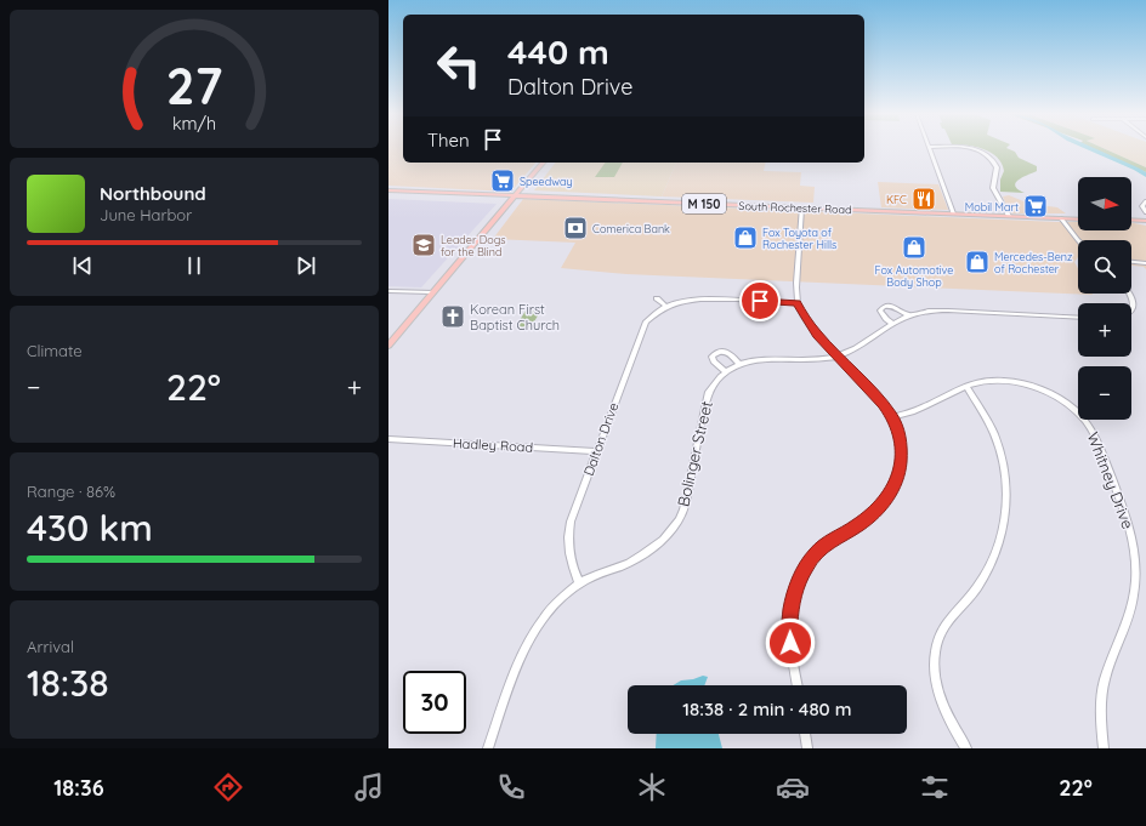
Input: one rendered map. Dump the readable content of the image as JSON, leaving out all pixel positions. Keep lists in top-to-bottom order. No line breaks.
{"streets":{"main road":["M 150","South Rochester Road"],"street":["Dalton Drive","Hadley Road","Bolinger Street","Whitney Drive"]},"crossings":[["Dalton Drive","Hadley Road"],["Dalton Drive","Bolinger Street"]],"places":{"supermarket":["Speedway","Mobil Mart"],"restaurant":["KFC"],"bank":["Comerica Bank"],"shop":["Fox Toyota of Rochester Hills","Fox Automotive Body Shop","Mercedes-Benz of Rochester"],"school or university":["Leader Dogs for the Blind"],"church":["Korean First Baptist Church"]},"north":"right","page":{"turn":["440 m","Dalton Drive"],"then":"Then","song":["Northbound","June Harbor"],"map_buttons":["+","−"],"tile":["Climate",["Range · 86%","430 km"],["Arrival","18:38"]],"heat":["−","22°","+"],"limit":"30","trip":"18:38 · 2 min · 480 m","tabs":["18:36","22°"],"gauge":["27","km/h"]}}
